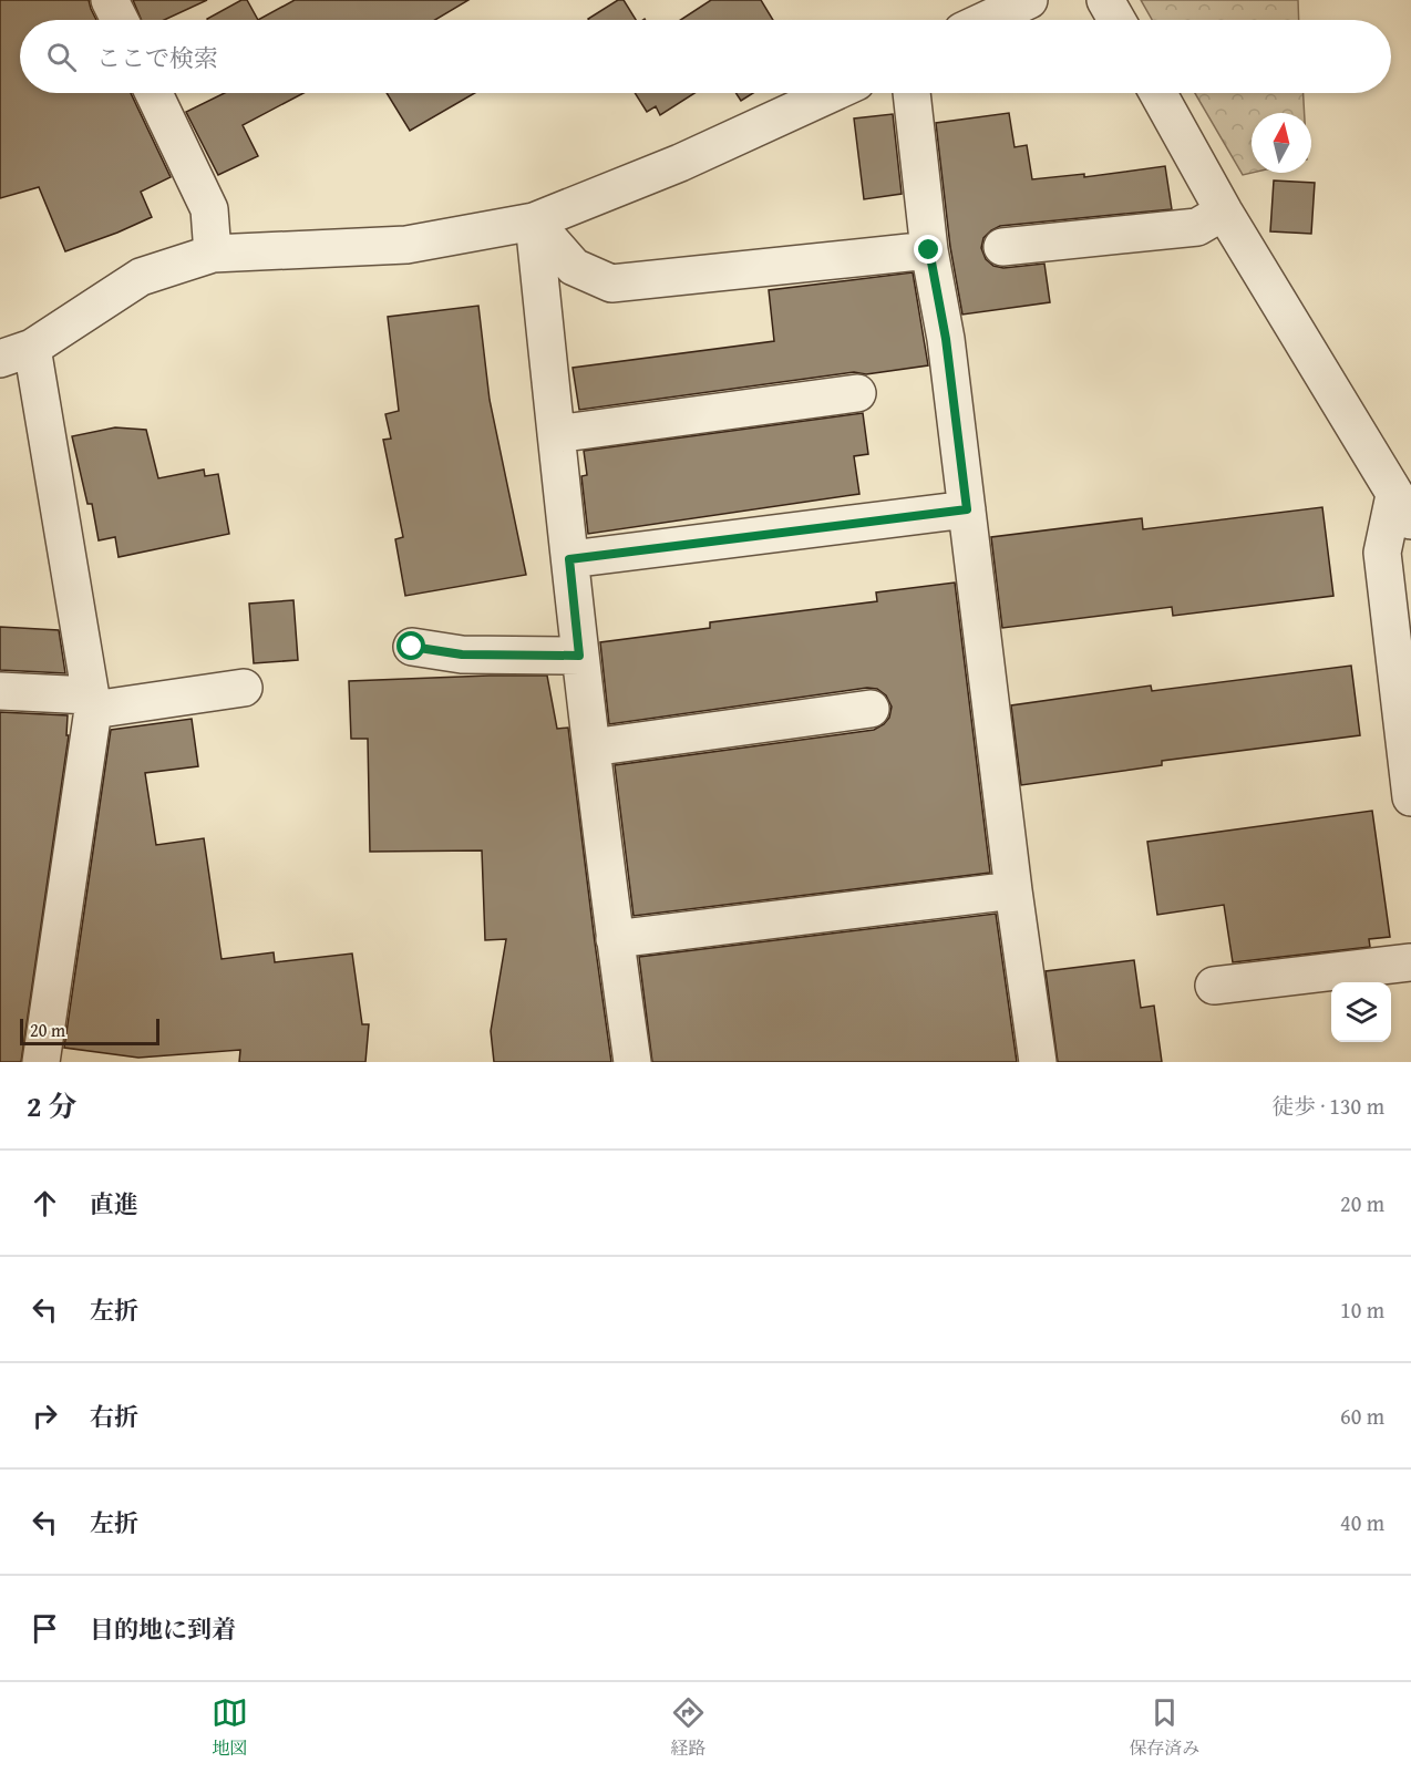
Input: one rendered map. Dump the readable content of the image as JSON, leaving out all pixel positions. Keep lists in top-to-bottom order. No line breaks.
{"scale_bar":"20 m","north":"top","page":{"search":"ここで検索","scale":"20 m","heading":["2 分","徒歩 · 130 m"],"list":[["直進","20 m"],["左折","10 m"],["右折","60 m"],["左折","40 m"],"目的地に到着"],"nav":["地図","経路","保存済み"]}}
